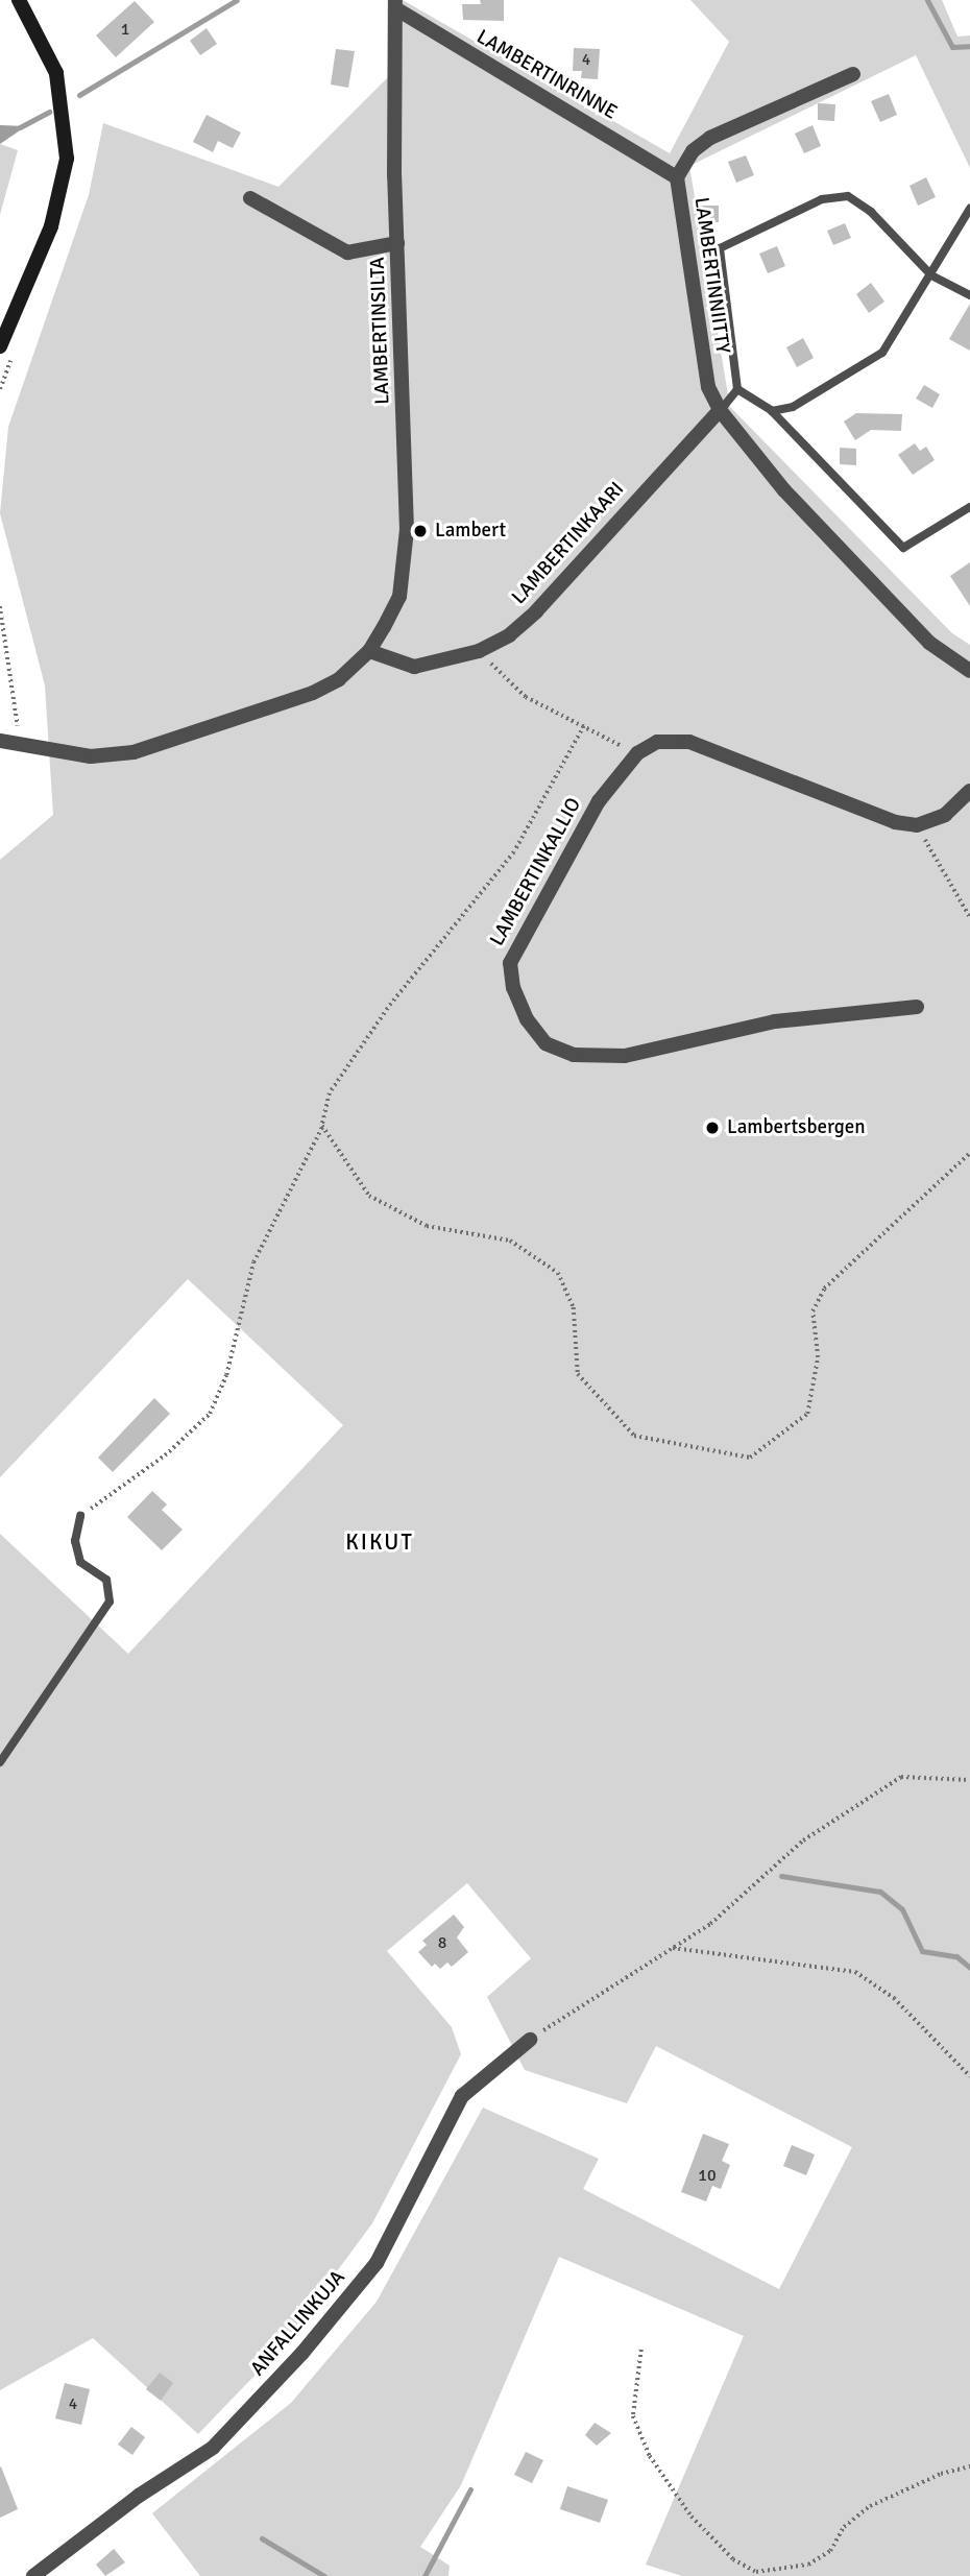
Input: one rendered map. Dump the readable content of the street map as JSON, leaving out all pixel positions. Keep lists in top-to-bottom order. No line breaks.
{"streets":{"street":["LAMBERTINRINNE","LAMBERTINNIITTY","LAMBERTINSILTA","LAMBERTINKAARI","LAMBERTINKALLIO","ANFALLINKUJA"]},"crossings":[["LAMBERTINRINNE","LAMBERTINNIITTY"],["LAMBERTINRINNE","LAMBERTINSILTA"],["LAMBERTINNIITTY","LAMBERTINKAARI"],["LAMBERTINSILTA","LAMBERTINKAARI"]],"districts":["KIKUT"],"places":["Lambert","Lambertsbergen"],"house_numbers":["1","4","8","10","4"]}
